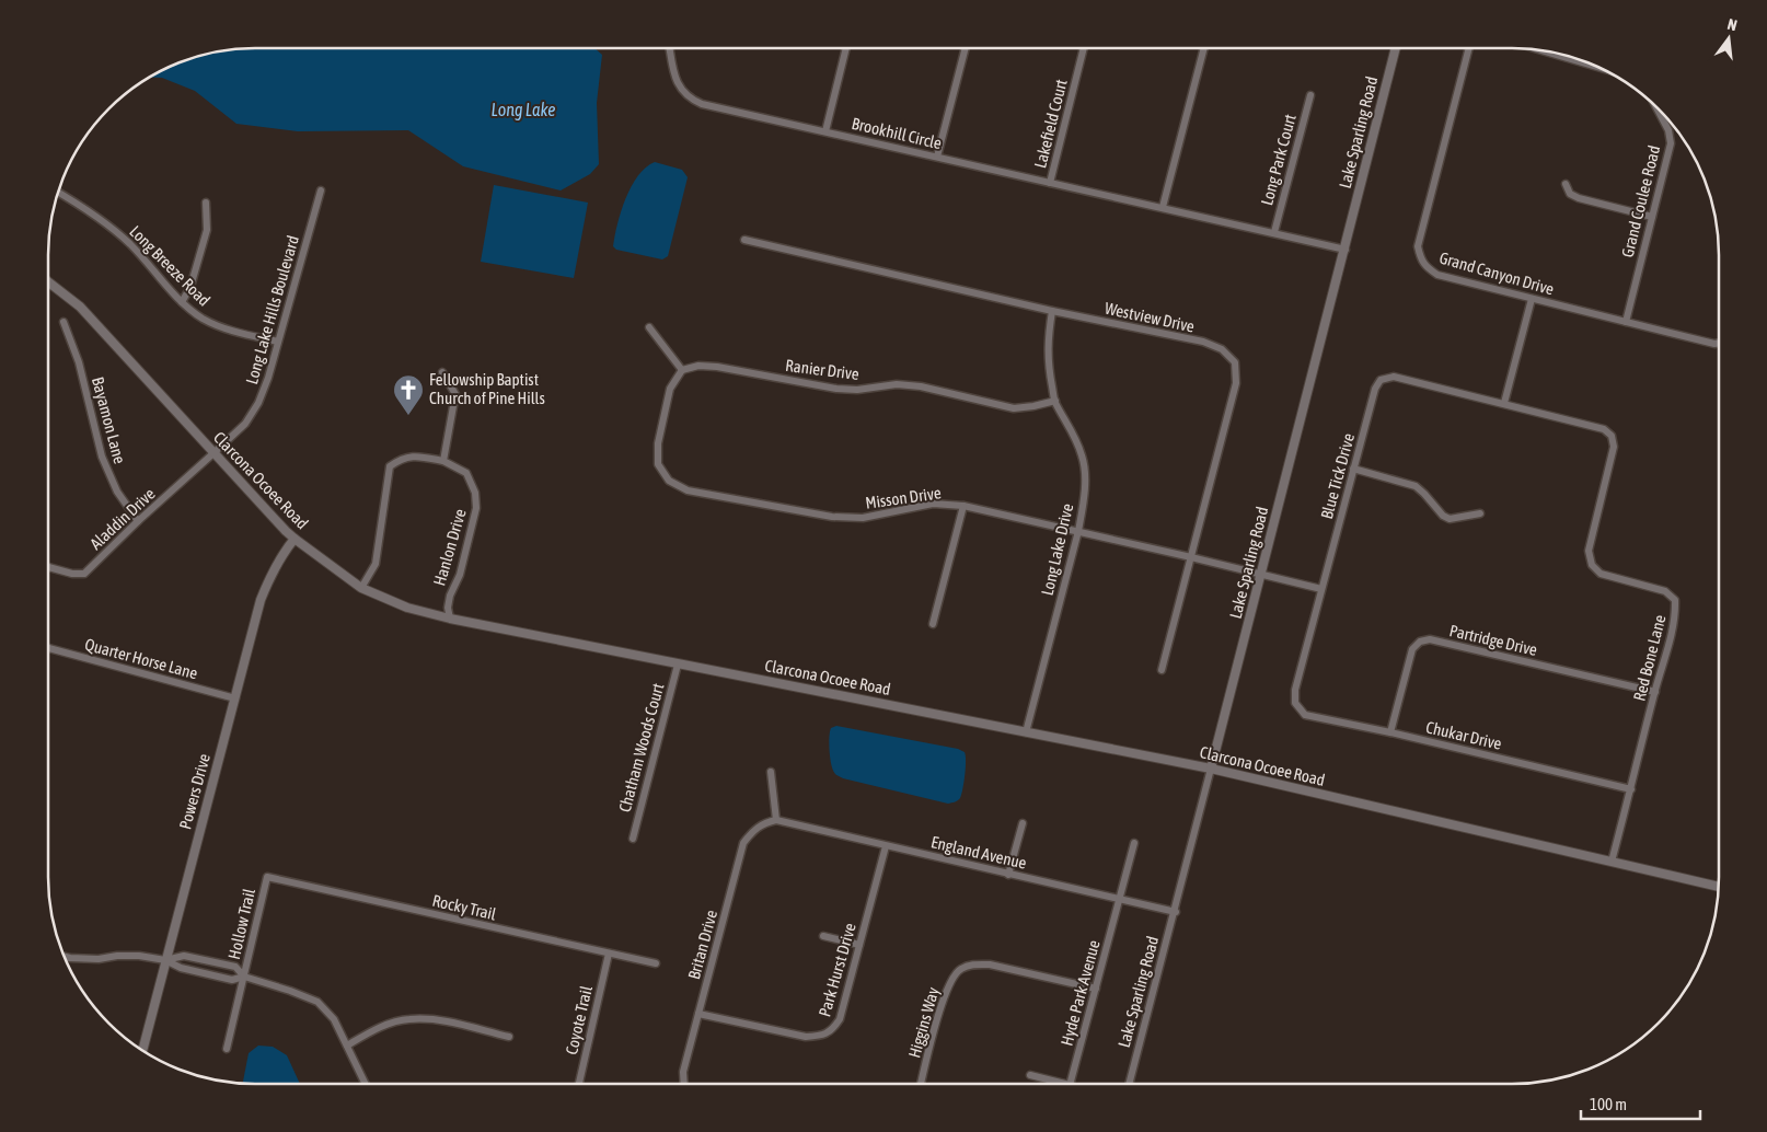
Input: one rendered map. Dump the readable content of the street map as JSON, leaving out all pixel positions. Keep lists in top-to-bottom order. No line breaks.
{"streets":{"street":["Lakefield Court","Lake Sparling Road","Brookhill Circle","Long Park Court","Grand Coulee Road","Long Breeze Road","Grand Canyon Drive","Long Lake Hills Boulevard","Westview Drive","Ranier Drive","Bayamon Lane","Blue Tick Drive","Clarcona Ocoee Road","Misson Drive","Aladdin Drive","Hanlon Drive","Long Lake Drive","Partridge Drive","Red Bone Lane","Quarter Horse Lane","Chukar Drive","Chatham Woods Court","Powers Drive","England Avenue","Rocky Trail","Hollow Trail","Britan Drive","Park Hurst Drive","Hyde Park Avenue","Coyote Trail","Higgins Way"]},"crossings":[["Lakefield Court","Brookhill Circle"],["Lake Sparling Road","Brookhill Circle"],["Lake Sparling Road","Clarcona Ocoee Road"],["Lake Sparling Road","Misson Drive"],["Lake Sparling Road","England Avenue"],["Brookhill Circle","Long Park Court"],["Grand Coulee Road","Grand Canyon Drive"],["Long Breeze Road","Long Lake Hills Boulevard"],["Long Lake Hills Boulevard","Clarcona Ocoee Road"],["Long Lake Hills Boulevard","Aladdin Drive"],["Westview Drive","Misson Drive"],["Westview Drive","Long Lake Drive"],["Ranier Drive","Misson Drive"],["Ranier Drive","Long Lake Drive"],["Bayamon Lane","Aladdin Drive"],["Blue Tick Drive","Misson Drive"],["Blue Tick Drive","Red Bone Lane"],["Blue Tick Drive","Chukar Drive"],["Clarcona Ocoee Road","Aladdin Drive"],["Clarcona Ocoee Road","Hanlon Drive"],["Clarcona Ocoee Road","Long Lake Drive"],["Clarcona Ocoee Road","Red Bone Lane"],["Clarcona Ocoee Road","Chatham Woods Court"],["Clarcona Ocoee Road","Powers Drive"],["Misson Drive","Long Lake Drive"],["Partridge Drive","Red Bone Lane"],["Partridge Drive","Chukar Drive"],["Red Bone Lane","Chukar Drive"],["Quarter Horse Lane","Powers Drive"],["England Avenue","Britan Drive"],["England Avenue","Park Hurst Drive"],["England Avenue","Hyde Park Avenue"],["Rocky Trail","Hollow Trail"],["Rocky Trail","Coyote Trail"],["Britan Drive","Park Hurst Drive"],["Hyde Park Avenue","Higgins Way"]],"water":["Long Lake"],"places":{"church":["Fellowship Baptist Church of Pine Hills"]},"scale_bar":"100 m","north":"top"}
